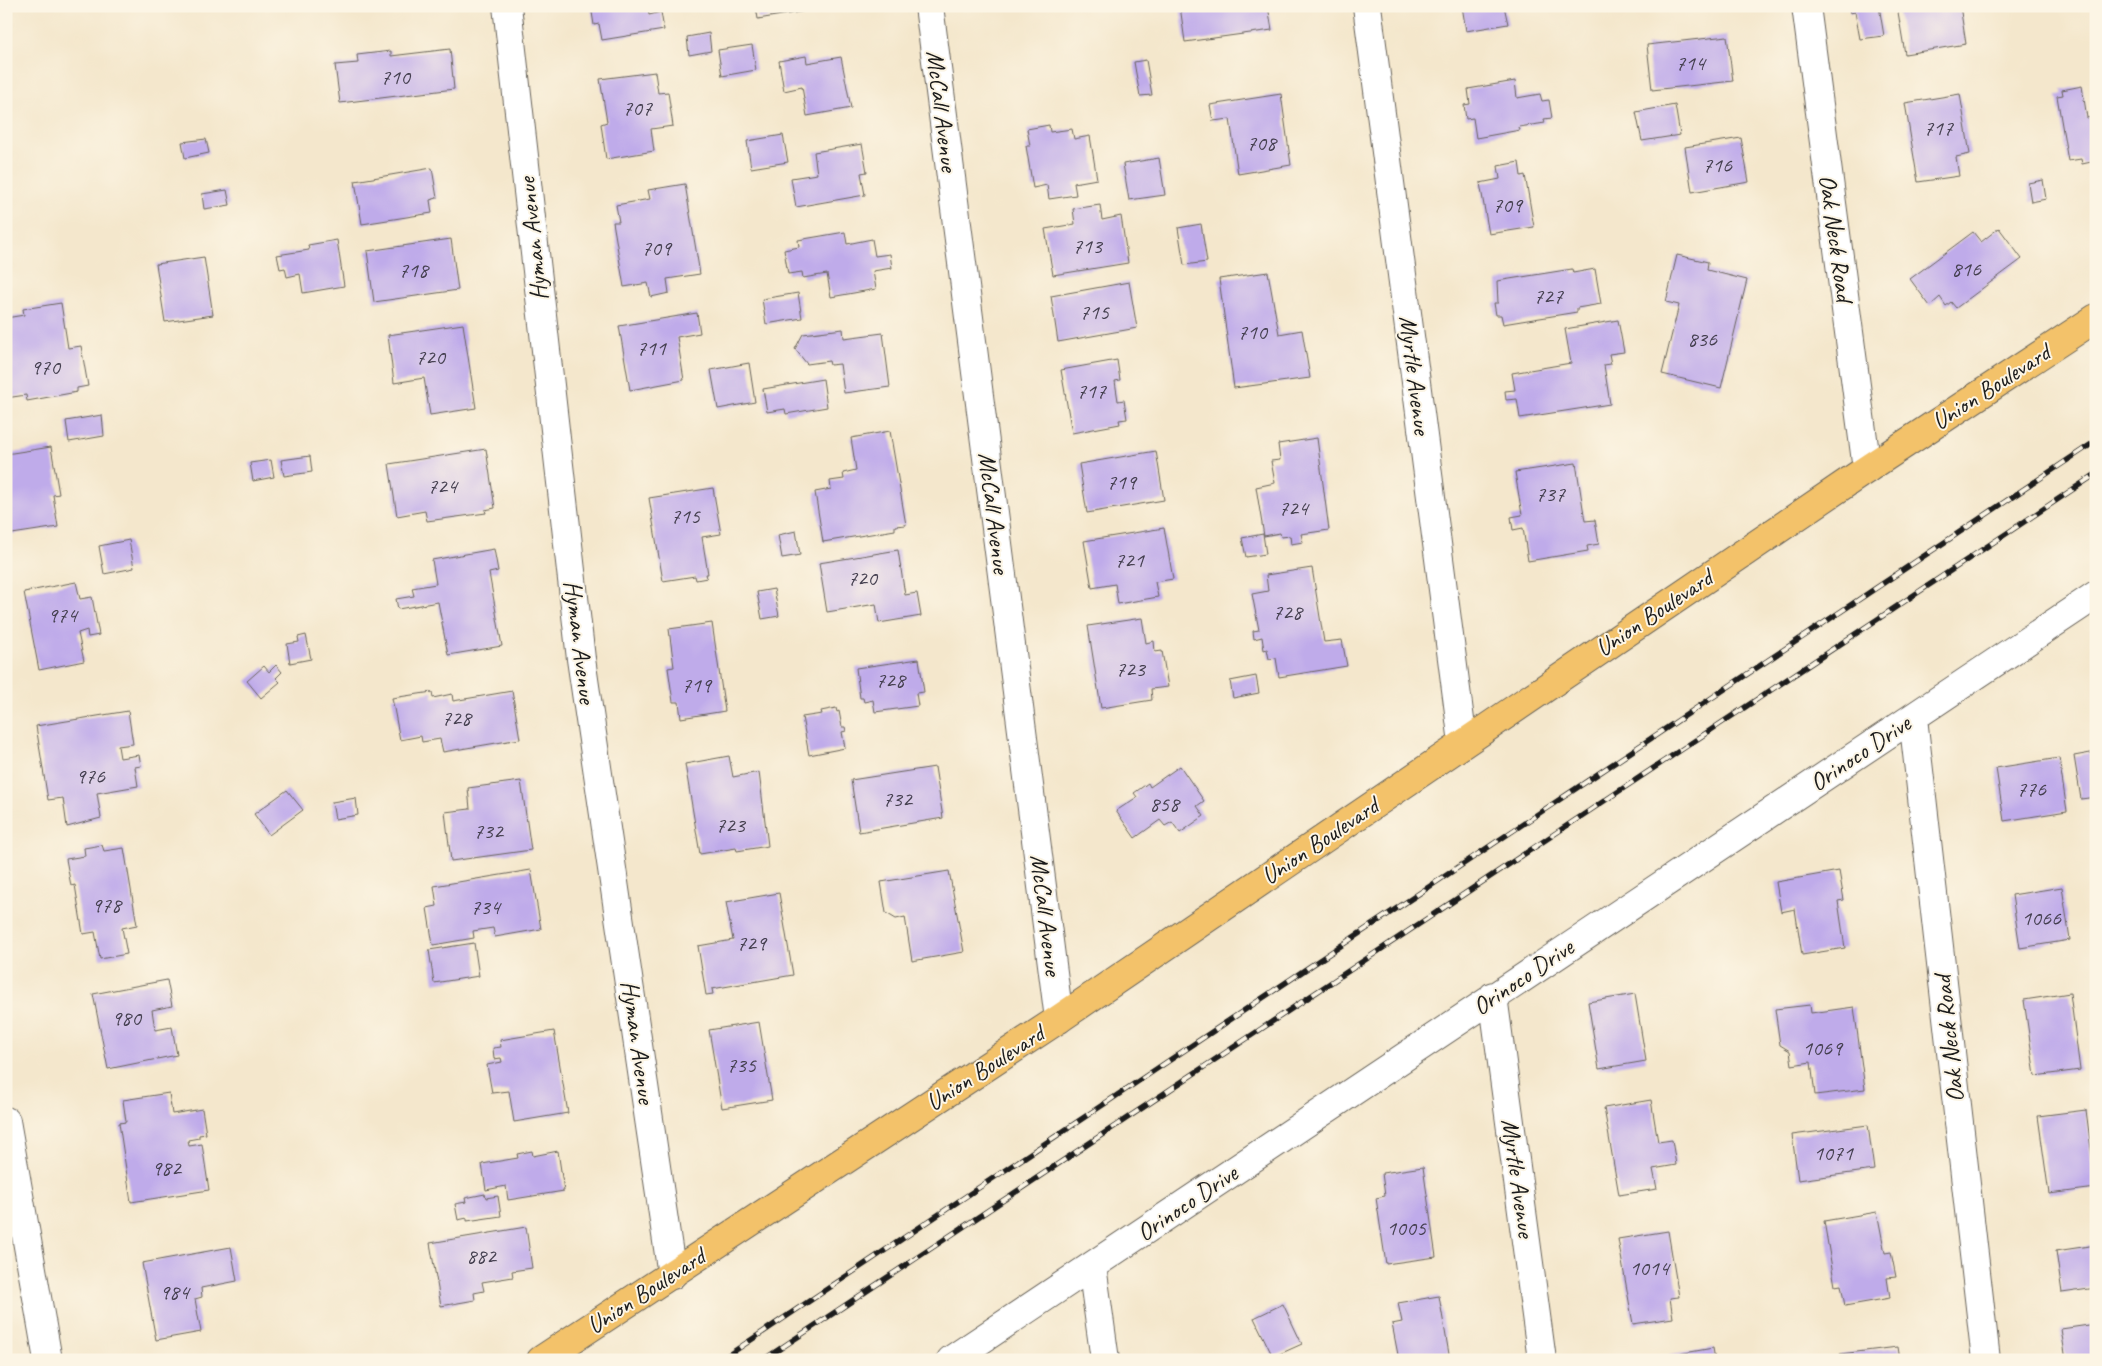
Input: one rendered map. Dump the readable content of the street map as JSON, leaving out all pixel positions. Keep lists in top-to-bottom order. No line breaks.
{"streets":{"main road":["Union Boulevard"],"street":["McCall Avenue","Oak Neck Road","Hyman Avenue","Myrtle Avenue","Orinoco Drive"]},"crossings":[["McCall Avenue","Union Boulevard"],["Oak Neck Road","Union Boulevard"],["Oak Neck Road","Orinoco Drive"],["Hyman Avenue","Union Boulevard"],["Myrtle Avenue","Union Boulevard"],["Myrtle Avenue","Orinoco Drive"]],"house_numbers":["714","710","707","717","708","716","709","713","709","816","718","727","715","710","836","711","720","970","717","719","724","737","724","715","721","720","728","974","723","728","719","728","976","776","732","858","723","732","978","734","1066","729","980","1069","735","1071","982","1005","882","1014","984"]}
